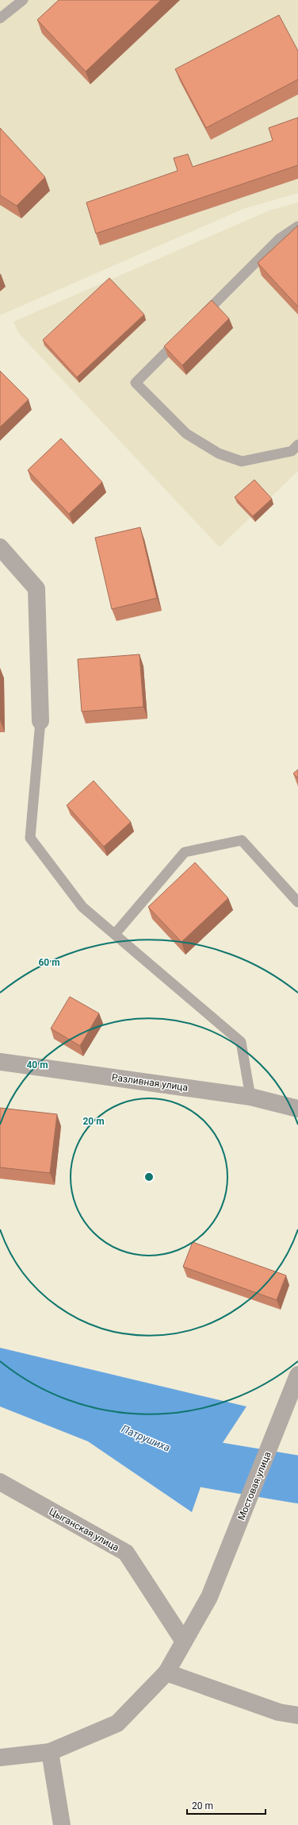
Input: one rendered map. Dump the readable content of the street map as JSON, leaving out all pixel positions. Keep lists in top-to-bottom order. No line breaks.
{"streets":{"street":["Разливная улица","Мостовая улица","Цыганская улица"]},"crossings":[["Мостовая улица","Цыганская улица"]],"water":["Патрушиха"],"scale_bar":"20 m","rings":["60 m","40 m","20 m"]}
